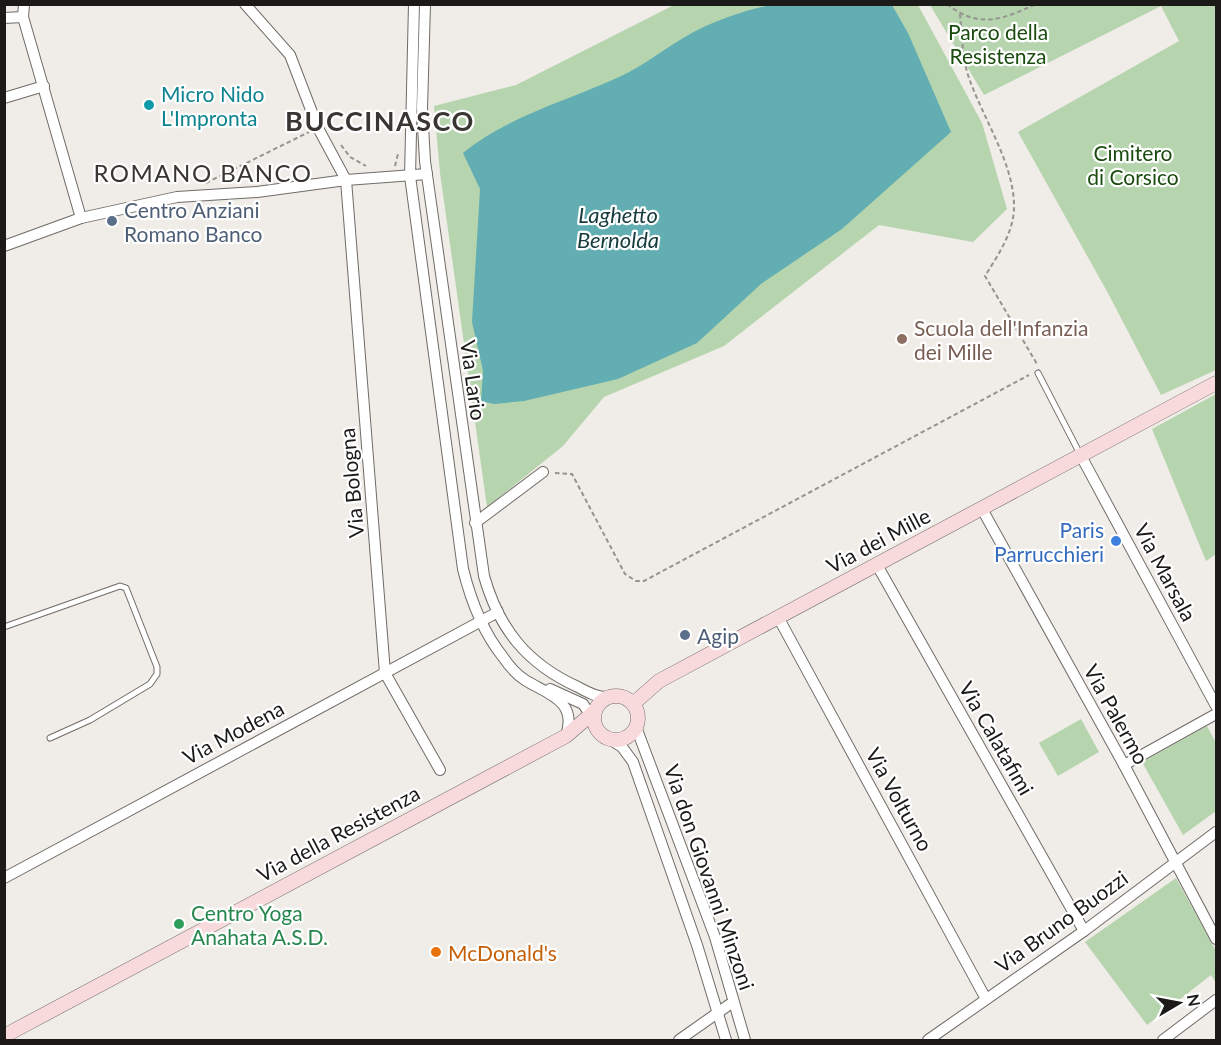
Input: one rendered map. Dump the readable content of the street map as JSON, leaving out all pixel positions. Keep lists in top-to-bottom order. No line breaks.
{"streets":{"street":["Via Lario","Via Bologna","Via dei Mille","Via Marsala","Via Palermo","Via Modena","Via Calatafimi","Via Volturno","Via della Resistenza","Via don Giovanni Minzoni","Via Bruno Buozzi"]},"crossings":[["Via Lario","Via dei Mille"],["Via Lario","Via Modena"],["Via Lario","Via della Resistenza"],["Via Lario","Via don Giovanni Minzoni"],["Via Bologna","Via Modena"],["Via dei Mille","Via Marsala"],["Via dei Mille","Via Palermo"],["Via dei Mille","Via Calatafimi"],["Via dei Mille","Via Volturno"],["Via dei Mille","Via della Resistenza"],["Via dei Mille","Via don Giovanni Minzoni"],["Via Palermo","Via Bruno Buozzi"],["Via Calatafimi","Via Bruno Buozzi"],["Via Volturno","Via Bruno Buozzi"],["Via della Resistenza","Via don Giovanni Minzoni"]],"districts":["BUCCINASCO","ROMANO BANCO"],"water":["Laghetto Bernolda"],"parks":["Parco della Resistenza","Cimitero di Corsico"],"places":["Micro Nido L'Impronta","Centro Anziani Romano Banco","Scuola dell'Infanzia dei Mille","Paris Parrucchieri","Agip","Centro Yoga Anahata A.S.D.","McDonald's"],"north":"right"}
